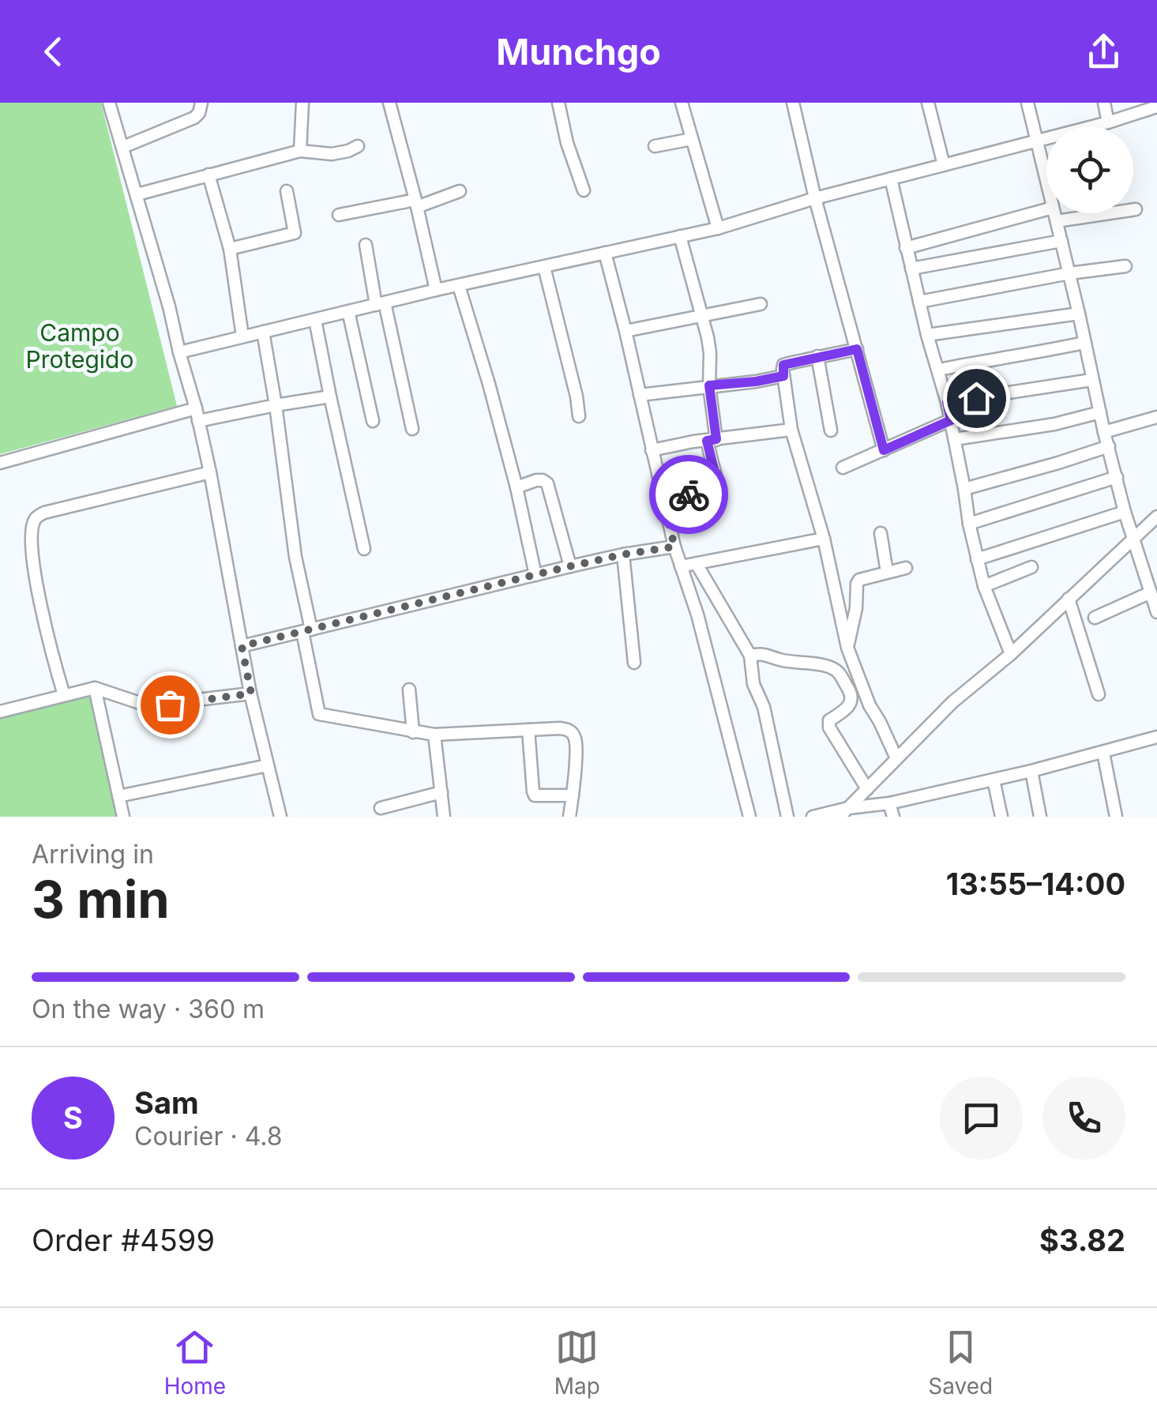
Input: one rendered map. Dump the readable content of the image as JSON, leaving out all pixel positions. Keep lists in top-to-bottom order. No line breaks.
{"parks":["Campo Protegido"],"page":{"header":"Munchgo","heading":["3 min","Arriving in","13:55–14:00"],"panel":["Sam","Courier · 4.8","Order #4599","$3.82"],"bar":"On the way · 360 m","round":"S","tabs":["Home","Map","Saved"]}}
